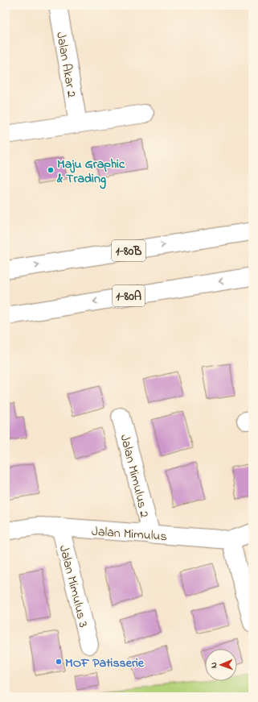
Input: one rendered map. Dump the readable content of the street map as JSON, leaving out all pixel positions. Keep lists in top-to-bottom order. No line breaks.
{"streets":{"main road":["Jalan Akar 2","1-80B","1-80A","Jalan Mimulus 2","Jalan Mimulus","Jalan Mimulus 3"]},"crossings":[["Jalan Mimulus 2","Jalan Mimulus"],["Jalan Mimulus","Jalan Mimulus 3"]],"places":["Maju Graphic & Trading","MOF Patisserie"],"north":"left"}
